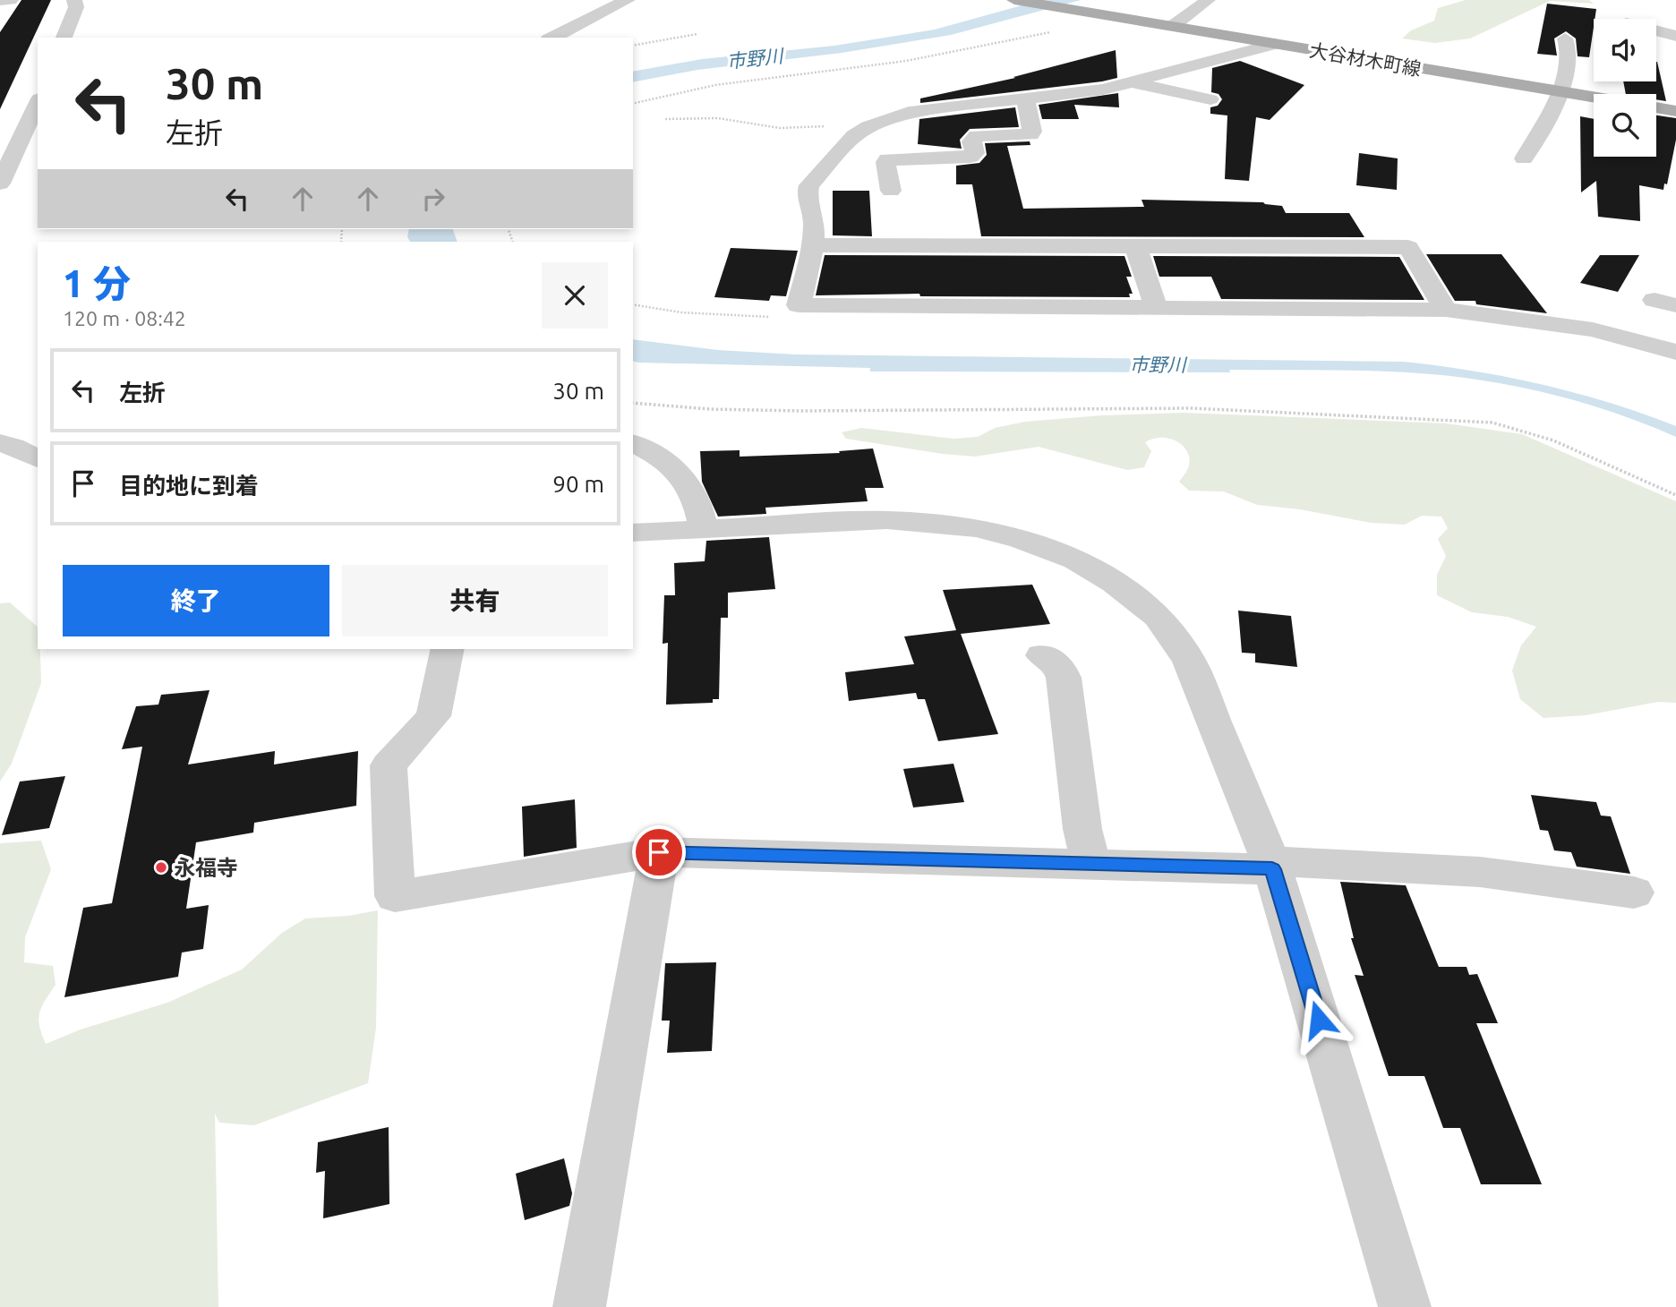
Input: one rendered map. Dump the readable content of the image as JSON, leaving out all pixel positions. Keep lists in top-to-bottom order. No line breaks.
{"streets":{"main road":["大谷材木町線"]},"water":["市野川"],"places":["永福寺"],"page":{"turn":["30 m","左折"],"heading":["1 分","120 m · 08:42"],"list":[{"name":"左折","value":"30 m"},{"name":"目的地に到着","value":"90 m"}],"buttons":["終了","共有"]}}
